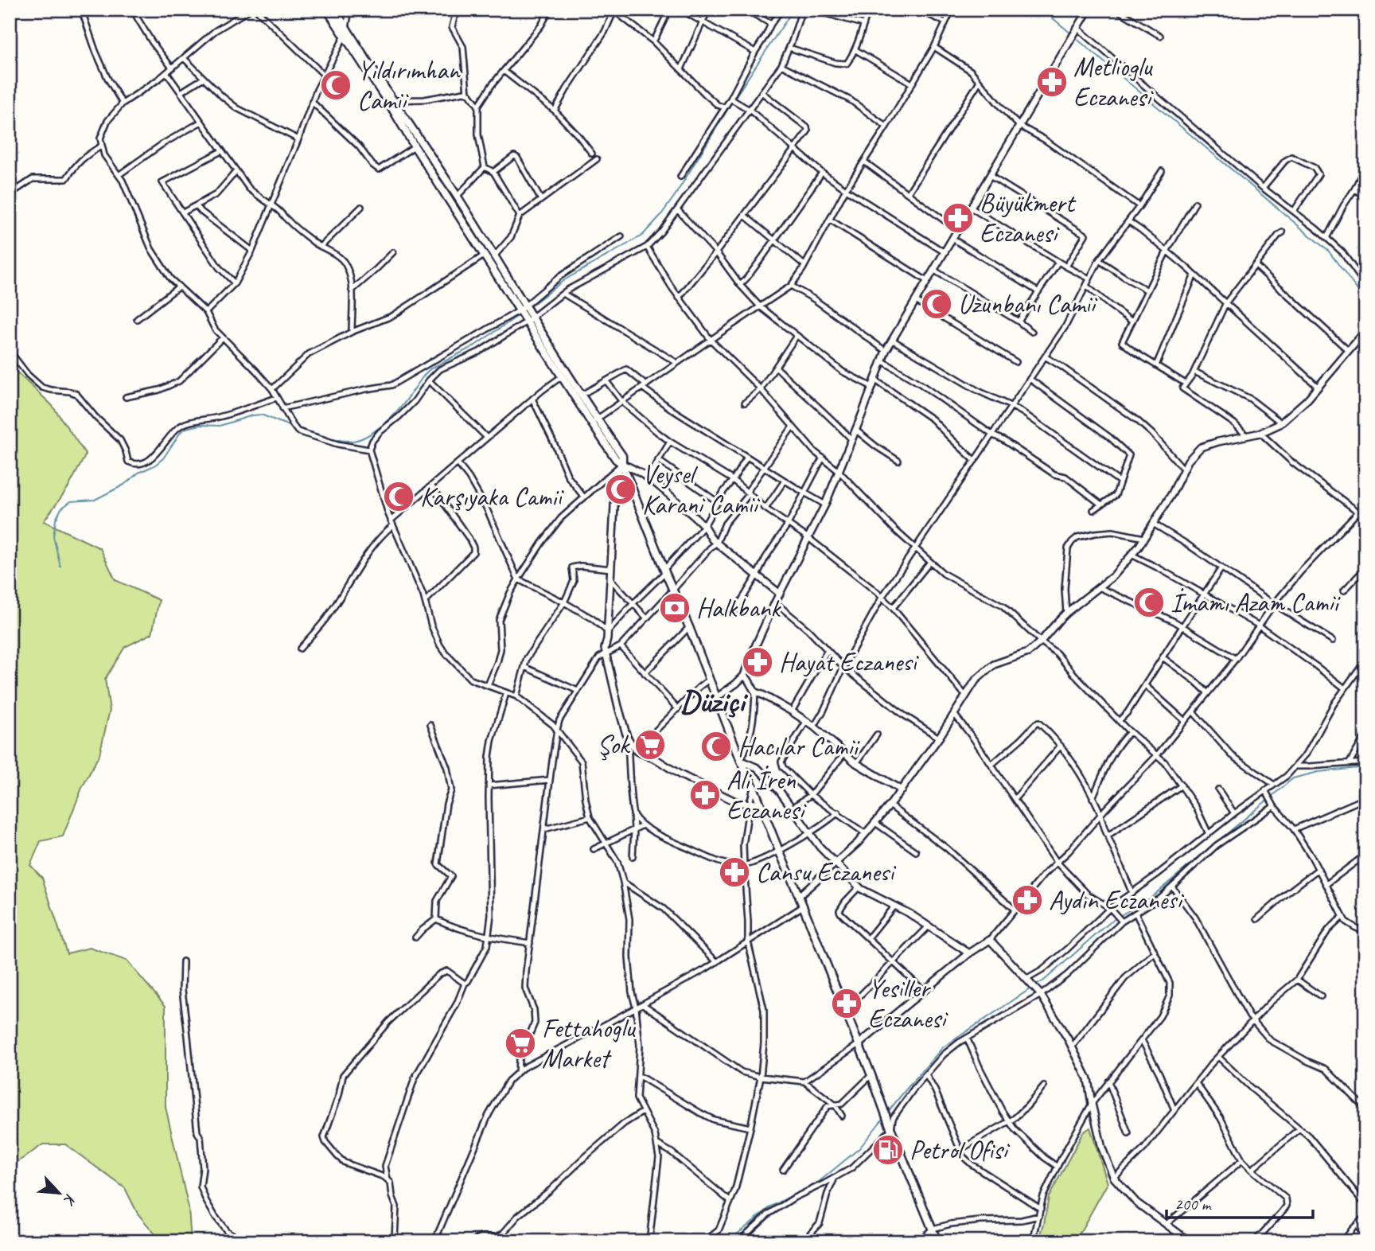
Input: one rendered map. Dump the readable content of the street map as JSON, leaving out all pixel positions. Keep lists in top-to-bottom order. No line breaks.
{"districts":["Düziçi"],"places":{"pharmacy":["Metlioglu Eczanesi","Büyükmert Eczanesi","Hayat Eczanesi","Ali İren Eczanesi","Cansu Eczanesi","Aydın Eczanesi","Yesiller Eczanesi"],"mosque":["Yıldırımhan Camii","Uzunbanı Camii","Veysel Karani Camii","Karşıyaka Camii","İmamı Azam Camii","Hacılar Camii"],"bank":["Halkbank"],"supermarket":["Şok","Fettahoglu Market"],"fuel station":["Petrol Ofisi"]},"scale_bar":"200 m","north":"bottom right"}
